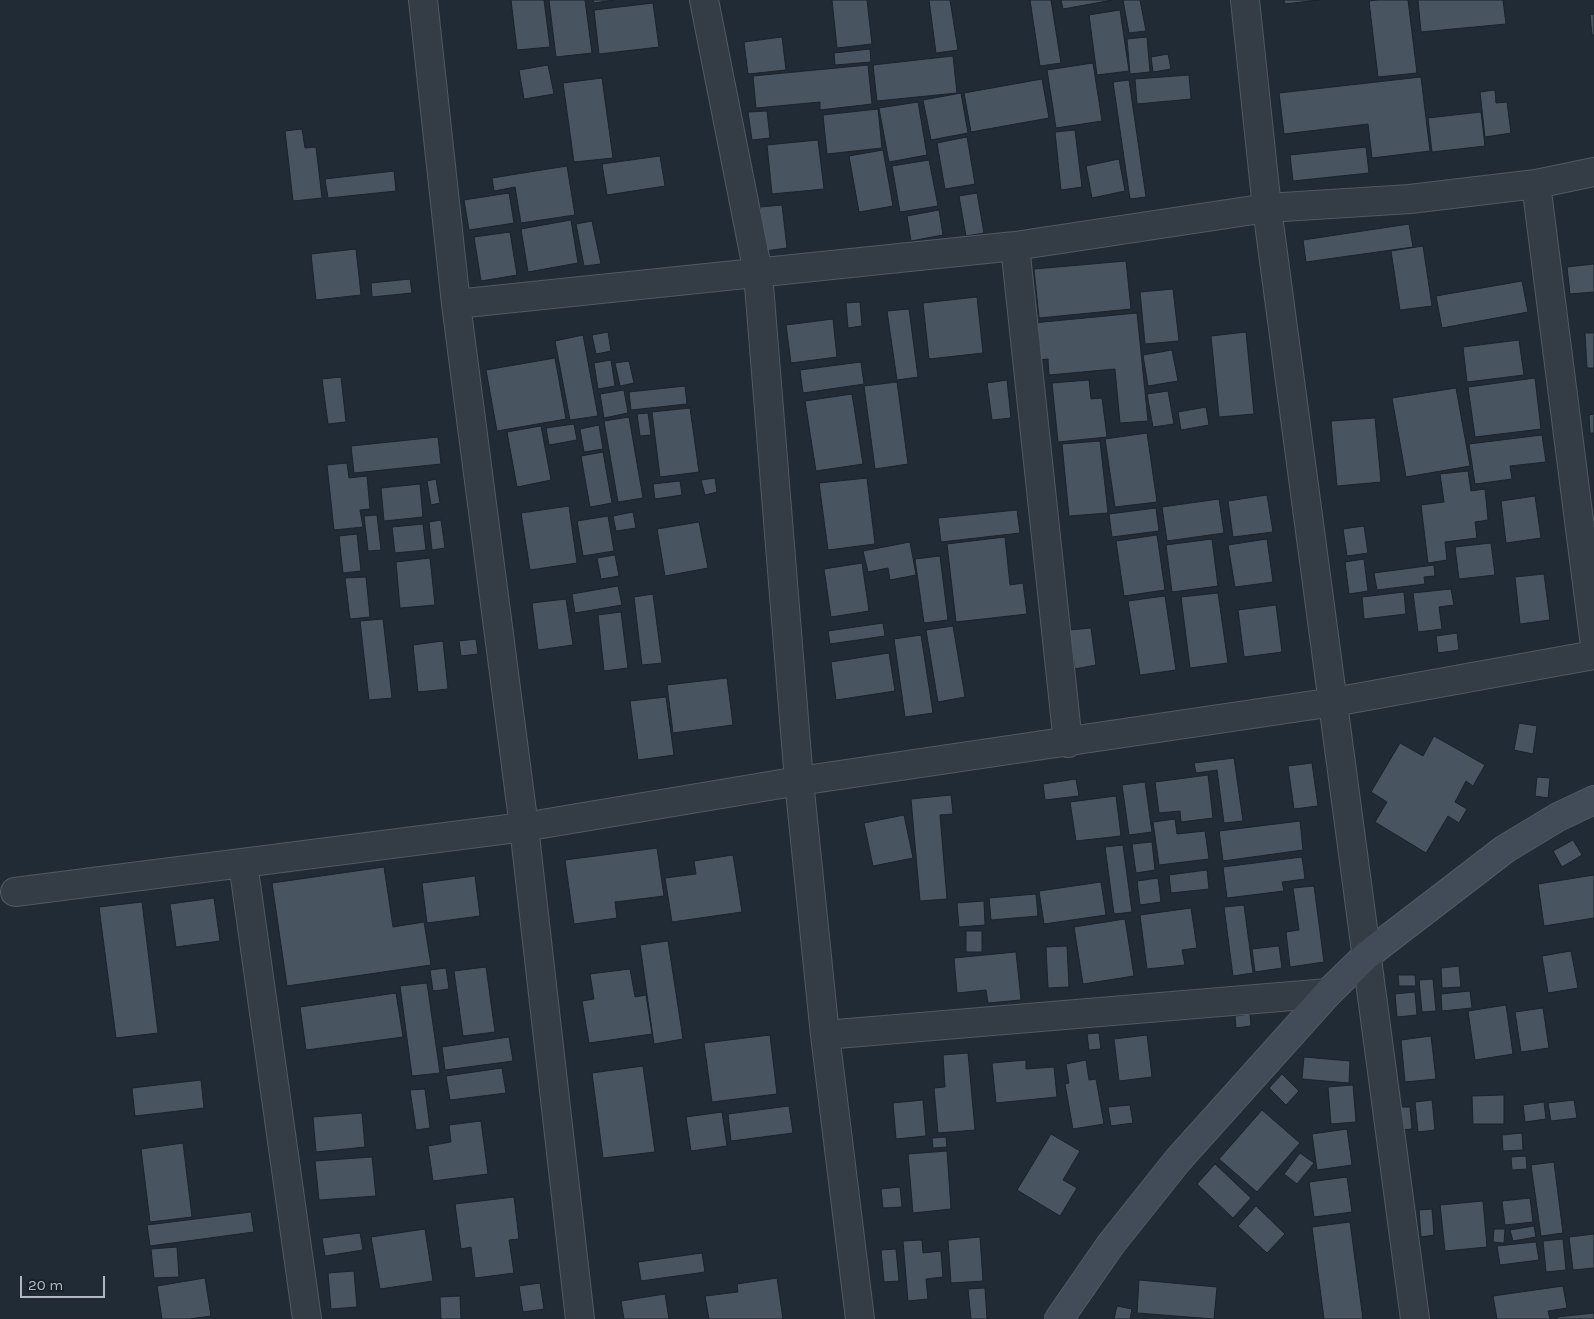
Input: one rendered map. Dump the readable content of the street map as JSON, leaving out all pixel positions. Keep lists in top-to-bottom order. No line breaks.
{"scale_bar":"20 m"}
